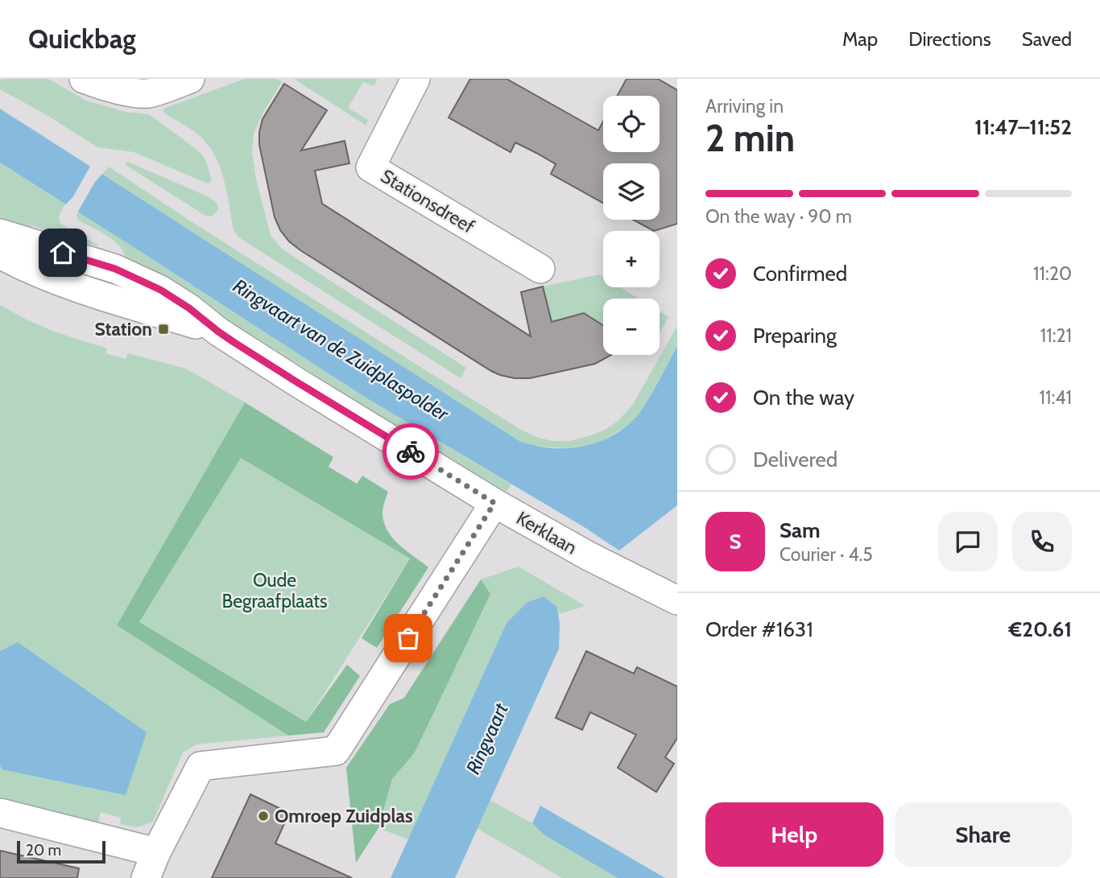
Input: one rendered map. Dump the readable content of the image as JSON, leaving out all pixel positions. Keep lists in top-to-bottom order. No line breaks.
{"streets":{"street":["Stationsdreef","Kerklaan"]},"water":["Ringvaart van de Zuidplaspolder","Ringvaart"],"parks":["Oude Begraafplaats"],"places":{"transit":["Station"],"other":["Omroep Zuidplas"]},"scale_bar":"20 m","page":{"header":"Quickbag","nav":["Map","Directions","Saved"],"heading":["2 min","Arriving in","11:47–11:52"],"panel":["Sam","Courier · 4.5","Order #1631","€20.61"],"map_buttons":["+","−"],"bar":"On the way · 90 m","list":[["Confirmed","11:20"],["Preparing","11:21"],["On the way","11:41"],"Delivered"],"round":"S","buttons":["Help","Share"],"scale":"20 m"}}
